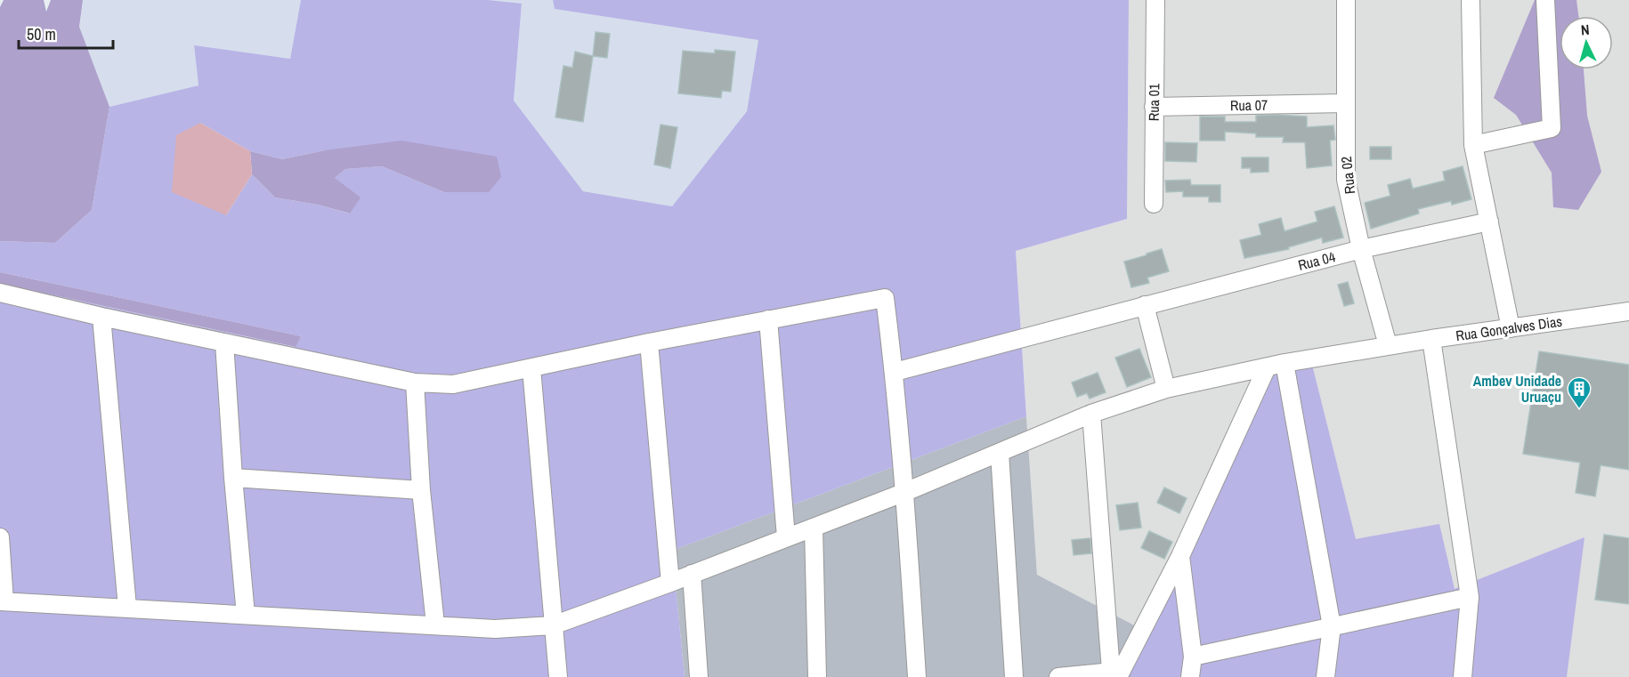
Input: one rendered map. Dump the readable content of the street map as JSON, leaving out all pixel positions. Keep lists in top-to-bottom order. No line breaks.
{"streets":{"street":["Rua 01","Rua 07","Rua 02","Rua 04","Rua Gonçalves Dias"]},"crossings":[["Rua 01","Rua 07"],["Rua 07","Rua 02"],["Rua 02","Rua 04"],["Rua 02","Rua Gonçalves Dias"]],"places":{"building":["Ambev Unidade Uruaçu"]},"scale_bar":"50 m","north":"top"}
